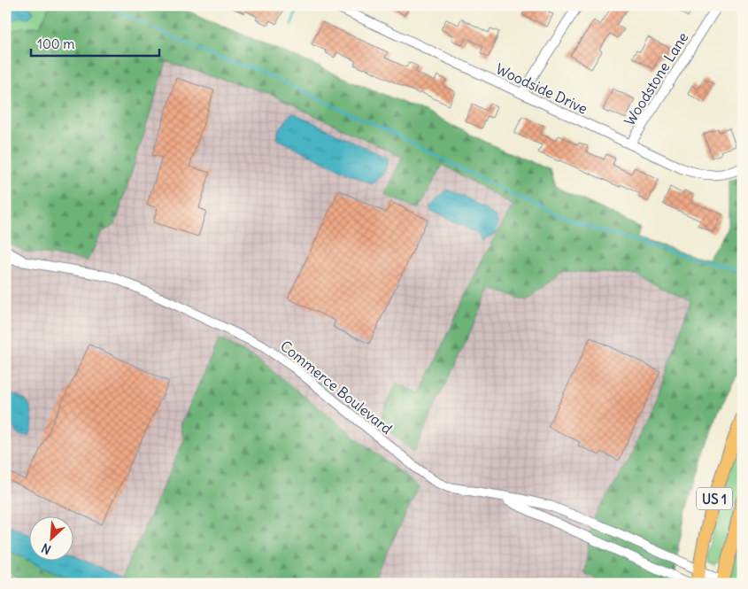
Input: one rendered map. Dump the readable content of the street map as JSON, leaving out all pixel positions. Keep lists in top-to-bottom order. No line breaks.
{"streets":{"main road":["US 1"],"street":["Woodstone Lane","Woodside Drive","Commerce Boulevard"]},"crossings":[["Woodstone Lane","Woodside Drive"]],"scale_bar":"100 m","north":"bottom left"}
